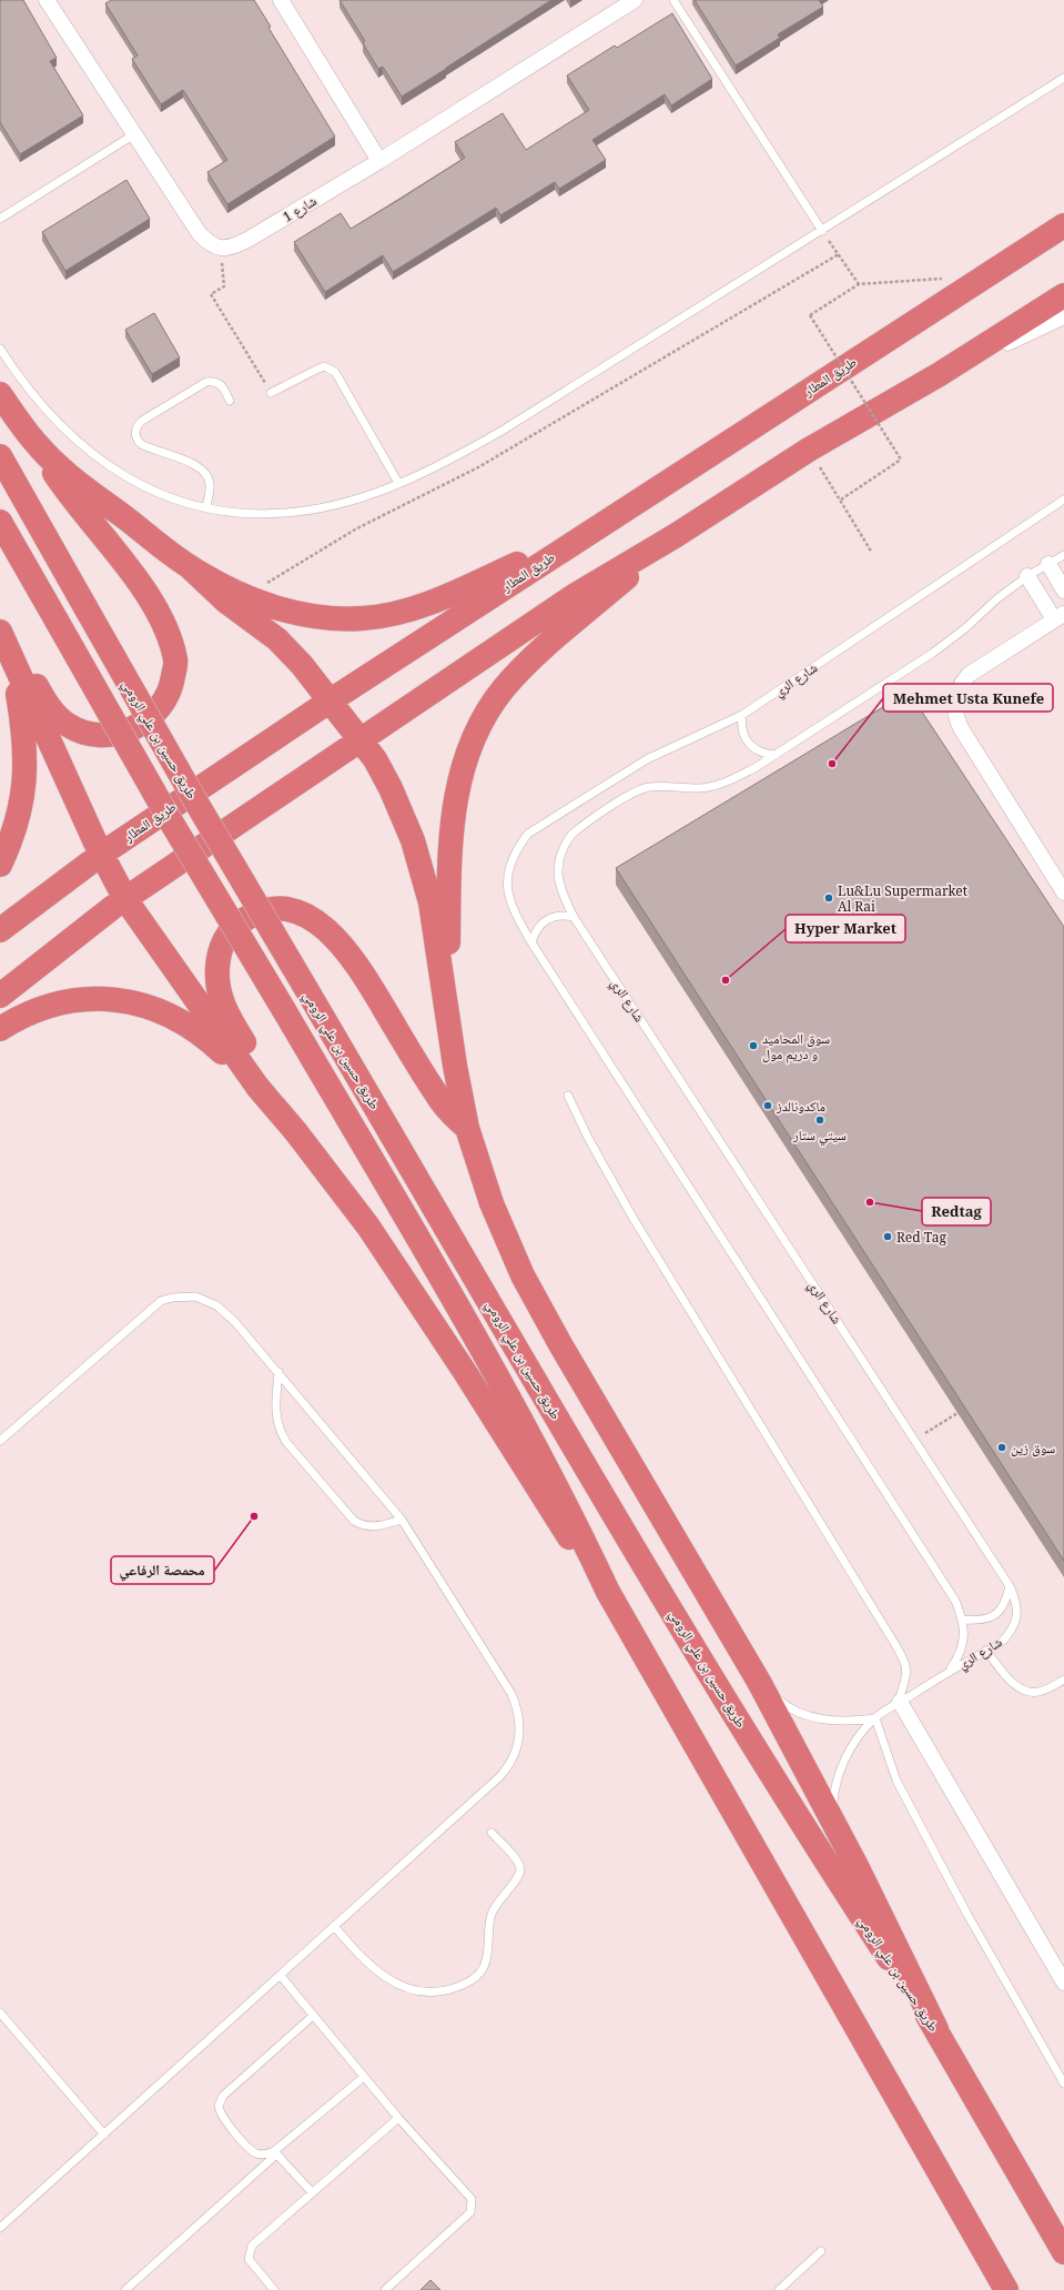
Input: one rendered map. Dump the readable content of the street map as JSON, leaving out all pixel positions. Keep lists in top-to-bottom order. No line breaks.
{"streets":{"highway":["طريق المطار","طريق حسين بن علي الرومي"],"street":["شارع 1"],"lane":["شارع الري"]},"places":["Mehmet Usta Kunefe","Lu&Lu Supermarket Al Rai","Hyper Market","سوق المحاميد و دريم مول","ماكدونالدز","سيتي ستار","Redtag","Red Tag","سوق زين","محمصة الرفاعي"]}
